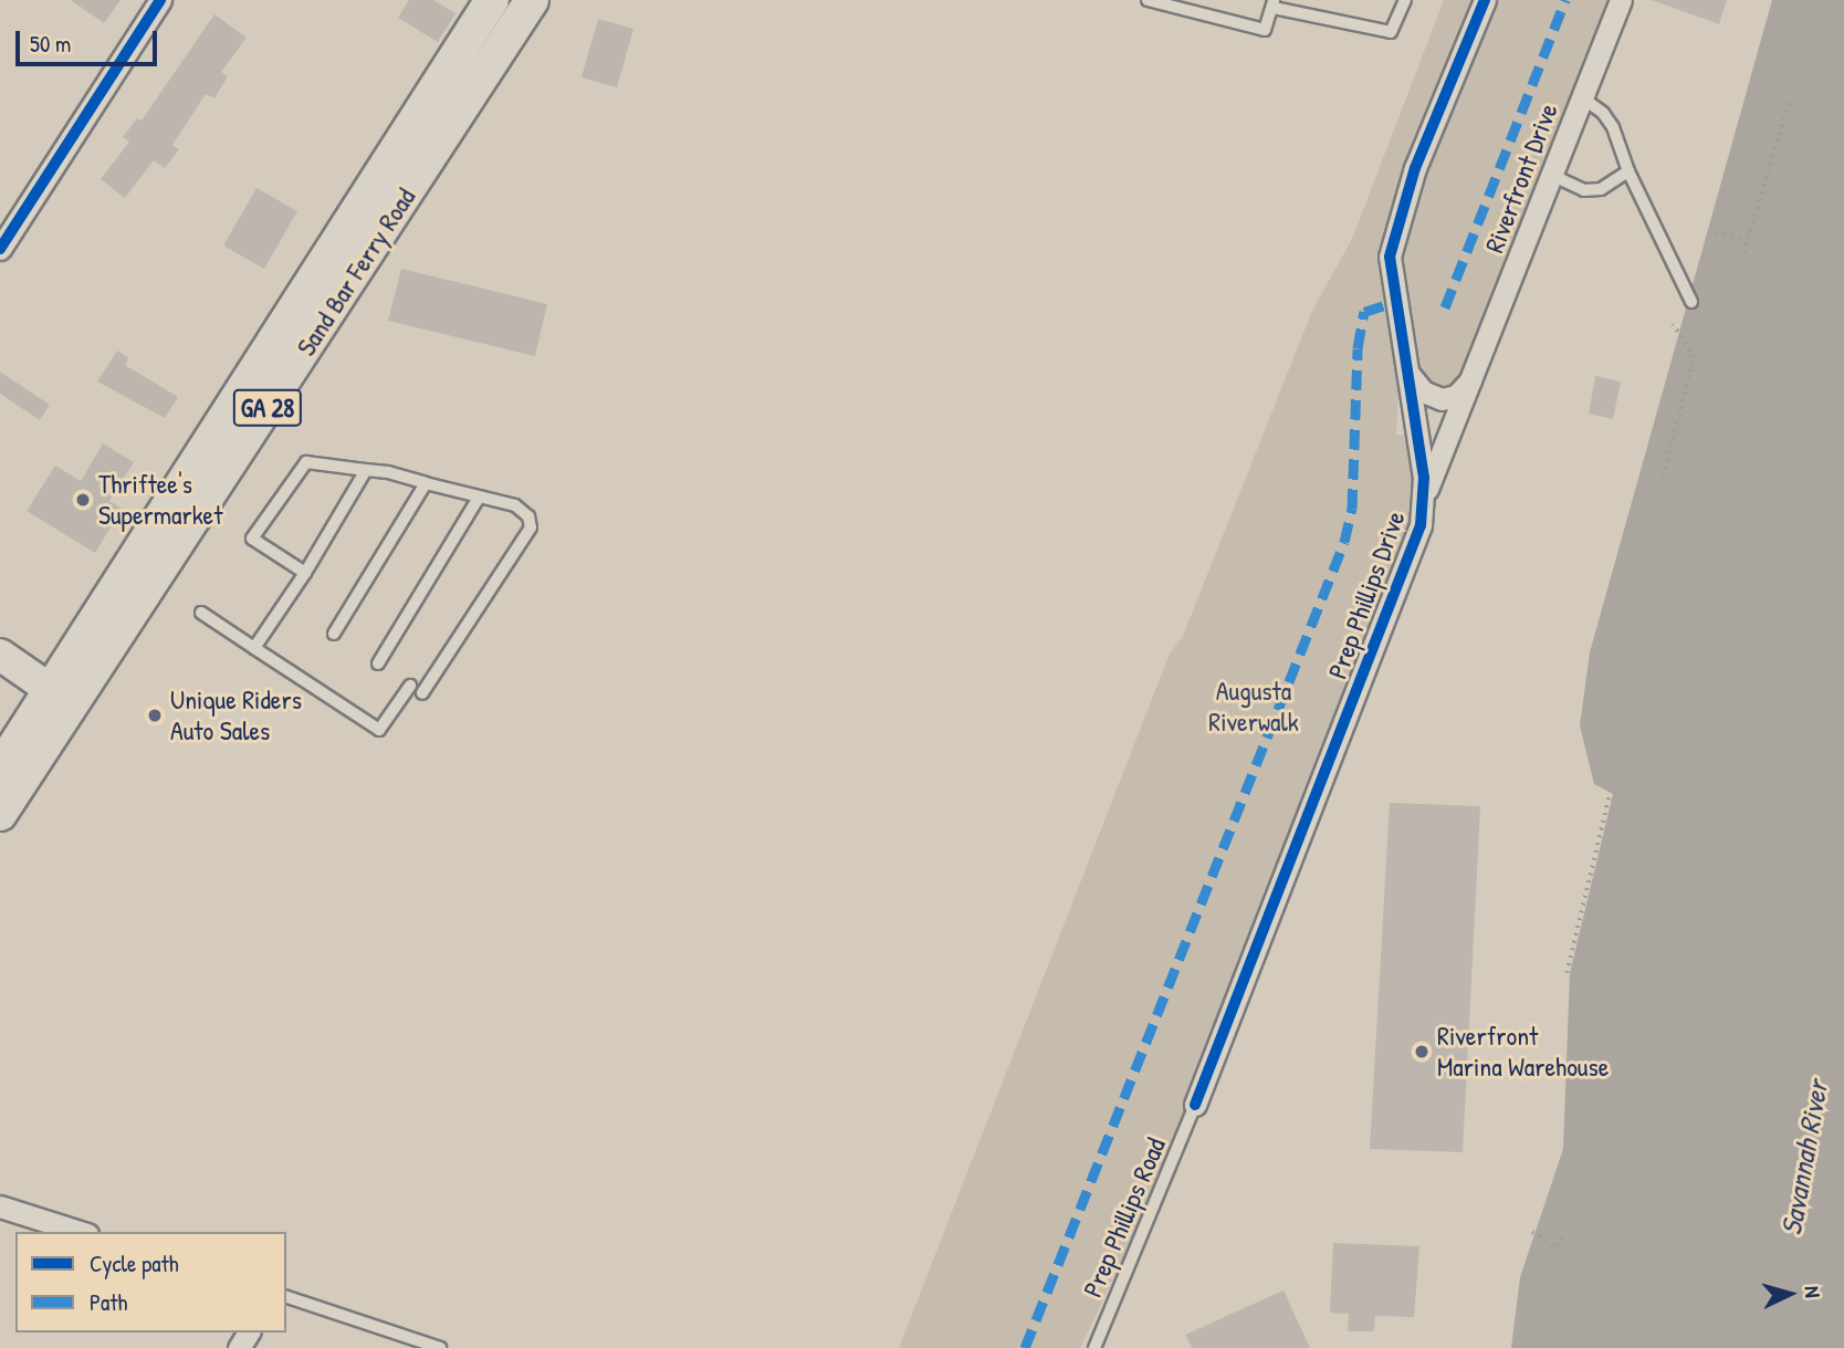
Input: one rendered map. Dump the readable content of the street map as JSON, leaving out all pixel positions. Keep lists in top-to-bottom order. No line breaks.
{"streets":{"main road":["Sand Bar Ferry Road","GA 28"],"street":["Riverfront Drive","Prep Phillips Drive"],"lane":["Prep Phillips Road"]},"crossings":[["Riverfront Drive","Prep Phillips Drive"],["Prep Phillips Drive","Prep Phillips Road"]],"water":["Savannah River"],"parks":["Augusta Riverwalk"],"places":["Thriftee's Supermarket","Unique Riders Auto Sales","Riverfront Marina Warehouse"],"legend":["Cycle path","Path"],"scale_bar":"50 m","north":"right"}
